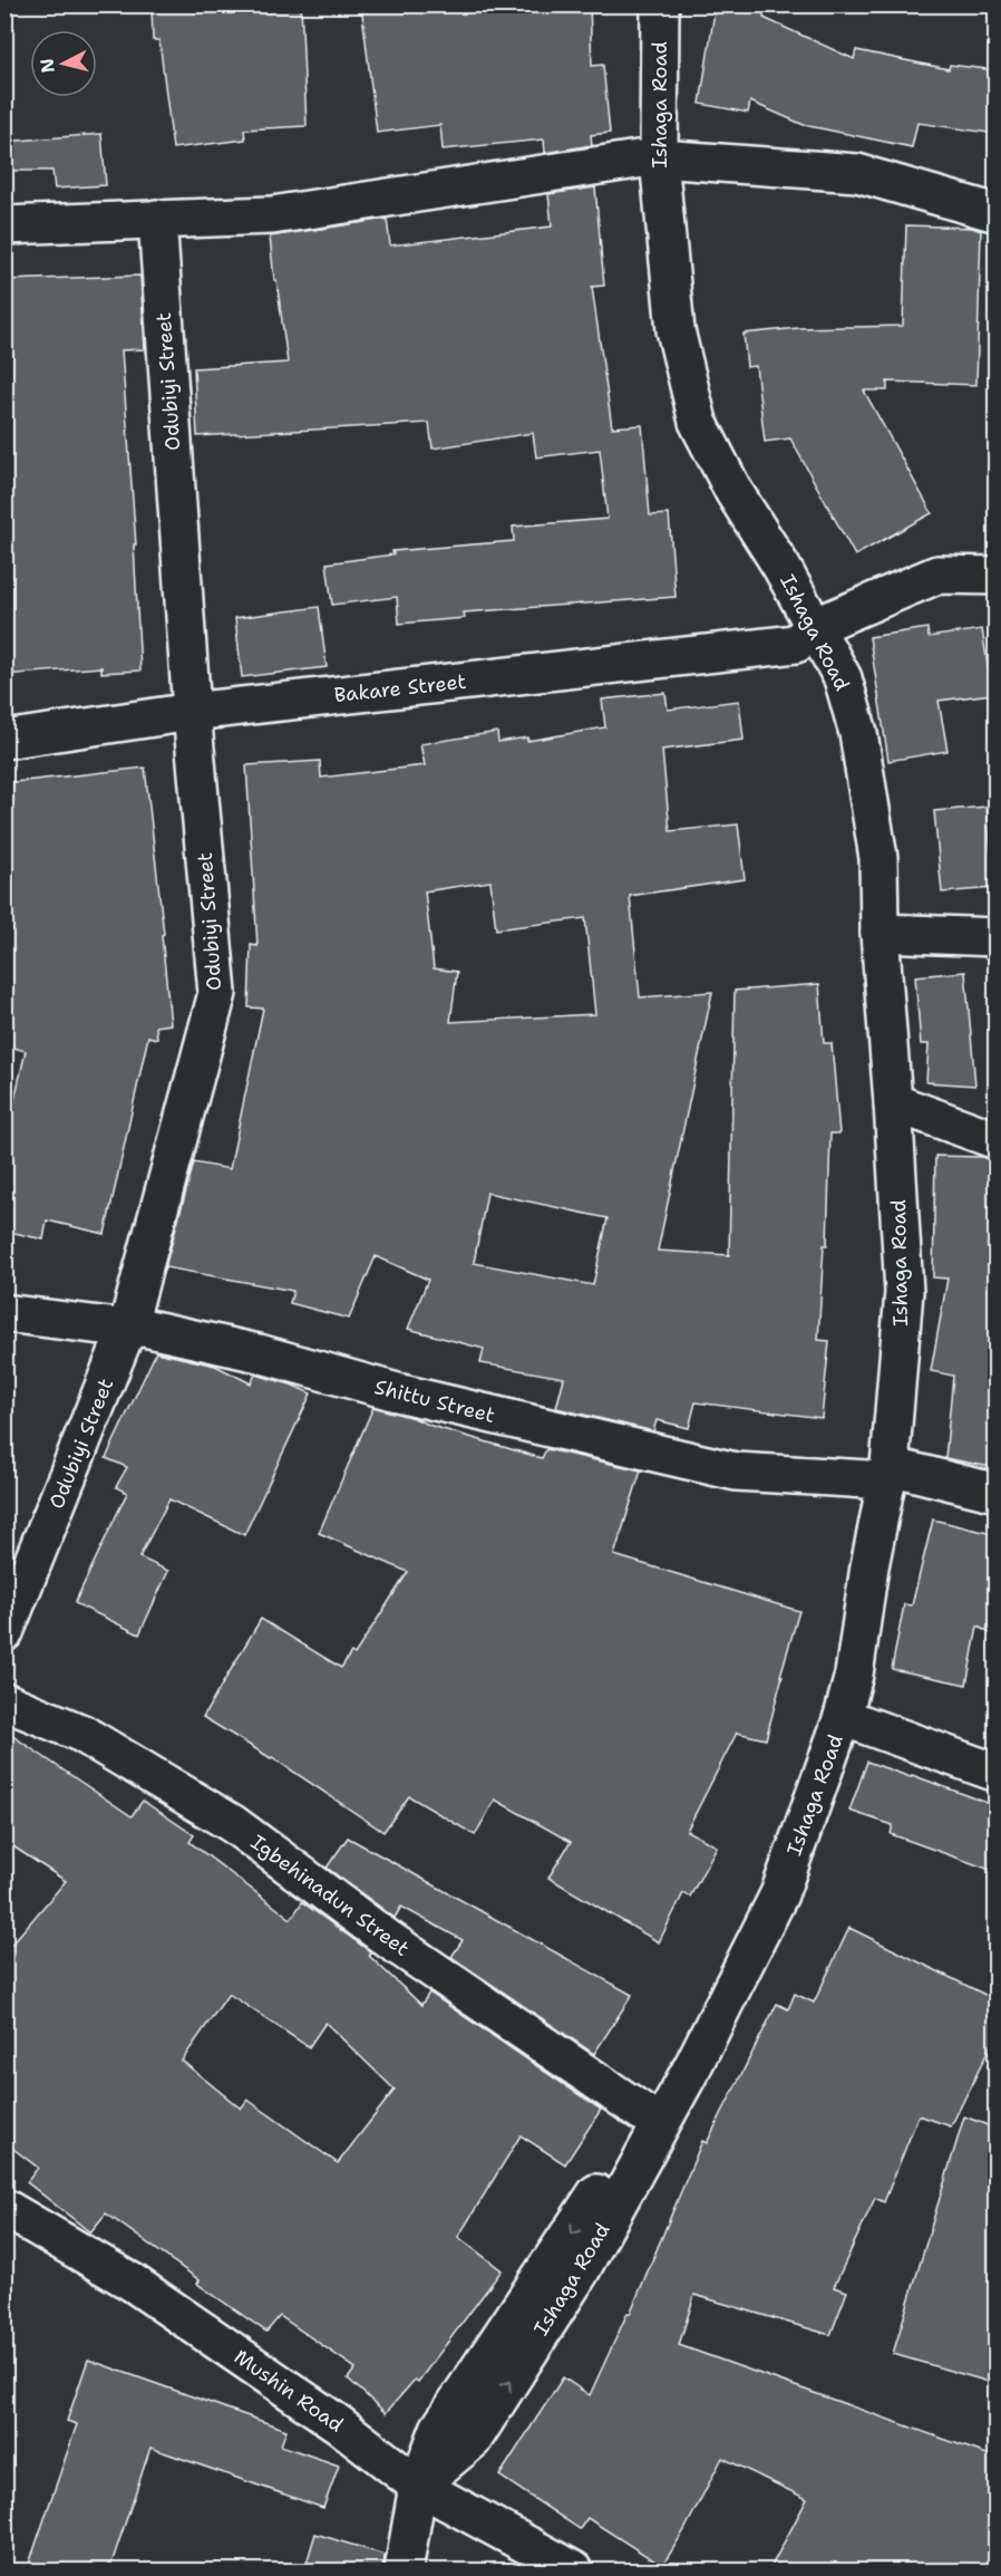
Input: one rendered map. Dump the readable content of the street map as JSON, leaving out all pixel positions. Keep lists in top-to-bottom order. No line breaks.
{"streets":{"street":["Ishaga Road","Odubiyi Street","Bakare Street","Shittu Street","Igbehinadun Street","Mushin Road"]},"crossings":[["Ishaga Road","Bakare Street"],["Ishaga Road","Shittu Street"],["Ishaga Road","Igbehinadun Street"],["Ishaga Road","Mushin Road"],["Odubiyi Street","Bakare Street"],["Odubiyi Street","Shittu Street"]],"north":"left"}
